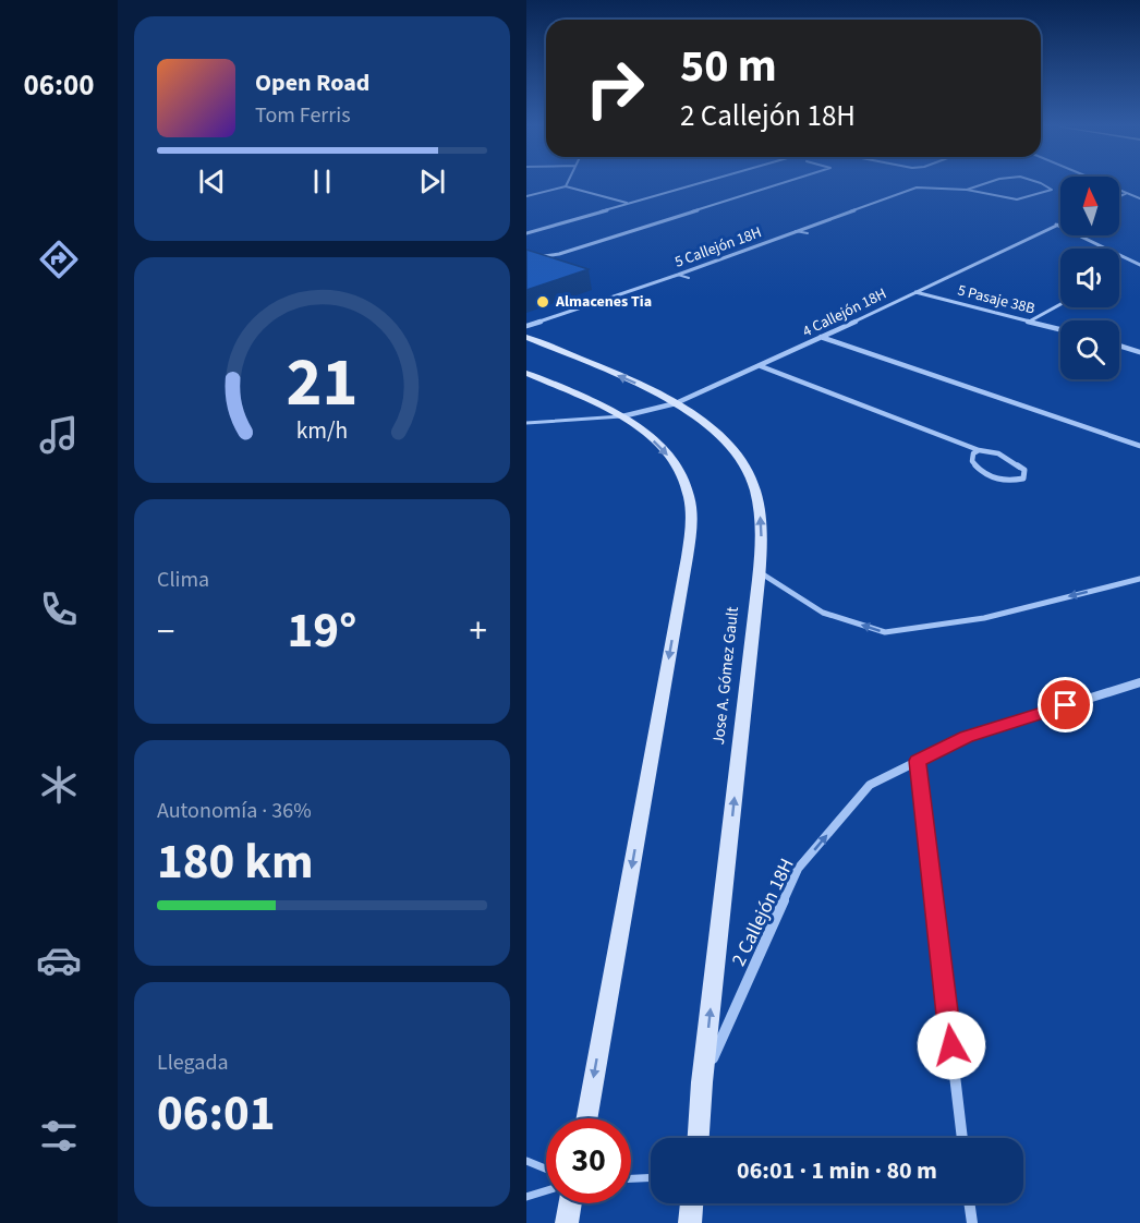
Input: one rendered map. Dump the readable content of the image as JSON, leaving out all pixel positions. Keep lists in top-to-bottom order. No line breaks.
{"streets":{"main road":["Jose A. Gómez Gault"],"street":["5 Callejón 18H","5 Pasaje 38B","4 Callejón 18H","2 Callejón 18H"]},"crossings":[["5 Pasaje 38B","4 Callejón 18H"],["4 Callejón 18H","Jose A. Gómez Gault"],["Jose A. Gómez Gault","2 Callejón 18H"]],"one_way":["2 Callejón 18H"],"places":["Almacenes Tia"],"north":"top","page":{"tabs":"06:00","turn":["50 m","2 Callejón 18H"],"song":["Open Road","Tom Ferris"],"tile":["Clima",["Autonomía · 36%","180 km"],["Llegada","06:01"]],"heat":["−","19°","+"],"limit":"30","trip":"06:01 · 1 min · 80 m","gauge":["21","km/h"]}}
